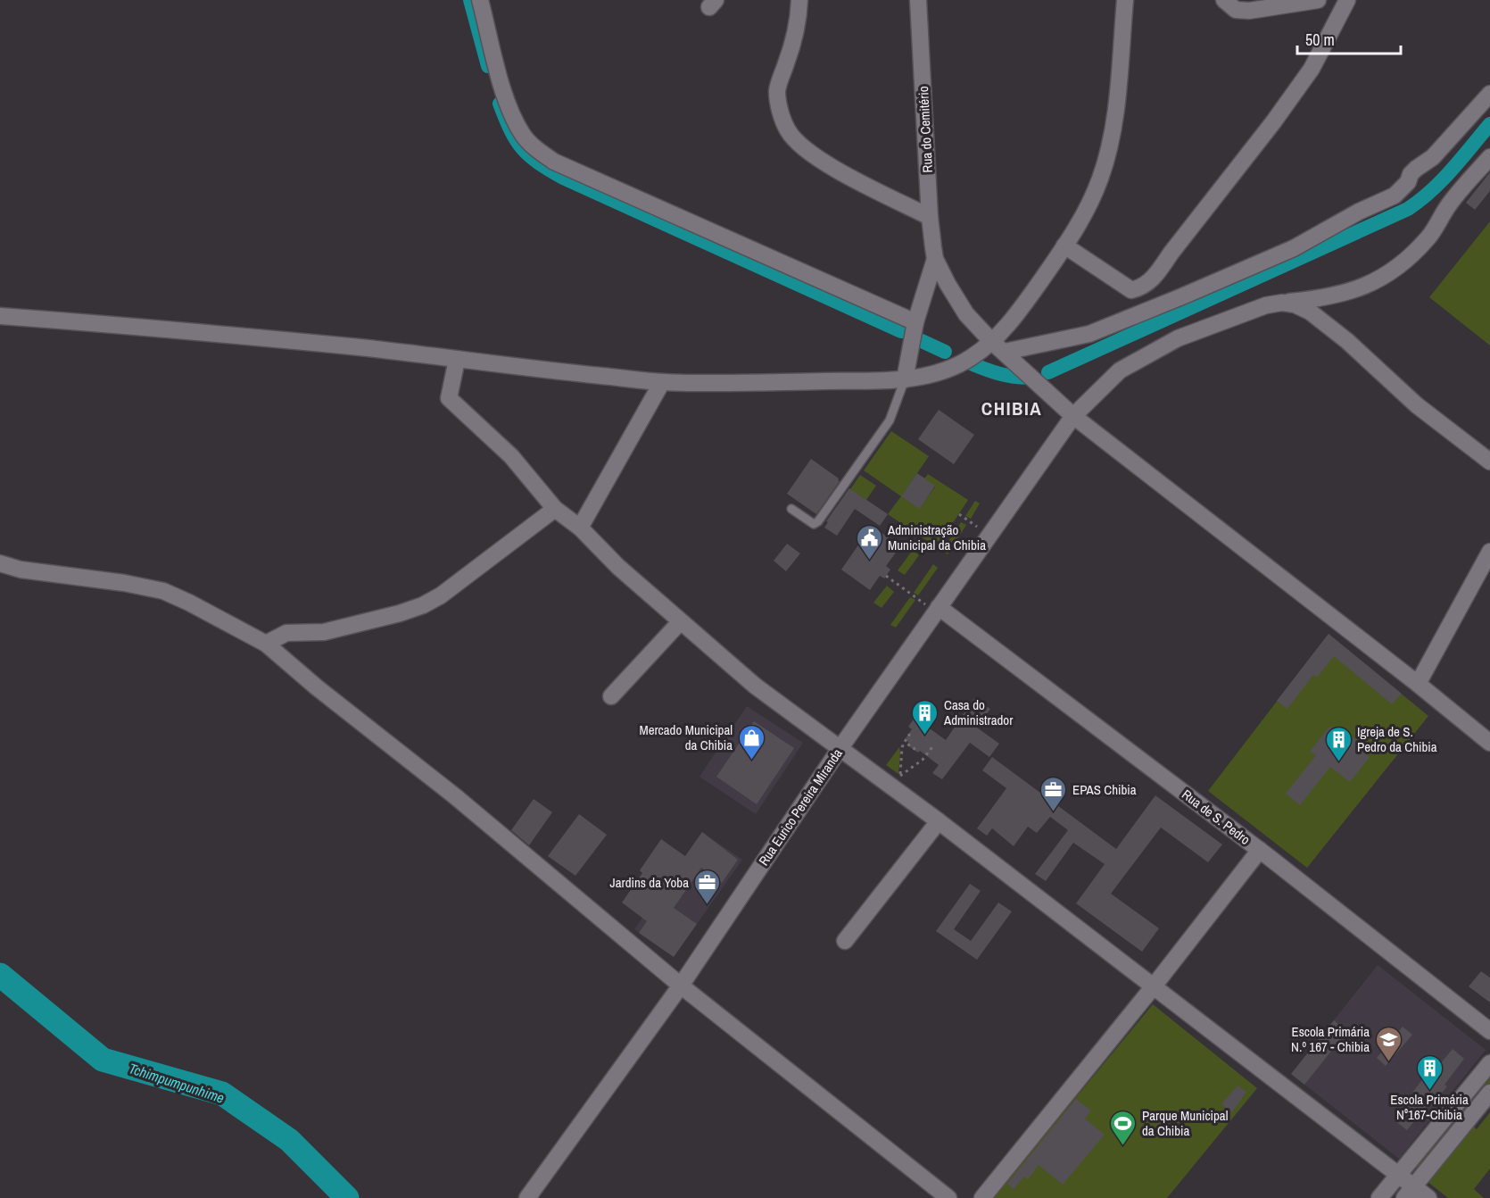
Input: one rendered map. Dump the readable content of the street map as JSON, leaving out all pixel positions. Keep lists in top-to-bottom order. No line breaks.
{"streets":{"street":["Rua do Cemitério","Rua Eurico Pereira Miranda","Rua de S. Pedro"]},"crossings":[["Rua Eurico Pereira Miranda","Rua de S. Pedro"]],"districts":["CHIBIA"],"water":["Tchimpumpunhime"],"places":{"public building":["Administração Municipal da Chibia"],"building":["Casa do Administrador","Igreja de S. Pedro da Chibia","Escola Primária N⁰167-Chibia"],"shop":["Mercado Municipal da Chibia"],"office":["EPAS Chibia","Jardins da Yoba"],"school or university":["Escola Primária N.º 167 - Chibia"],"sports":["Parque Municipal da Chibia"]},"scale_bar":"50 m"}
